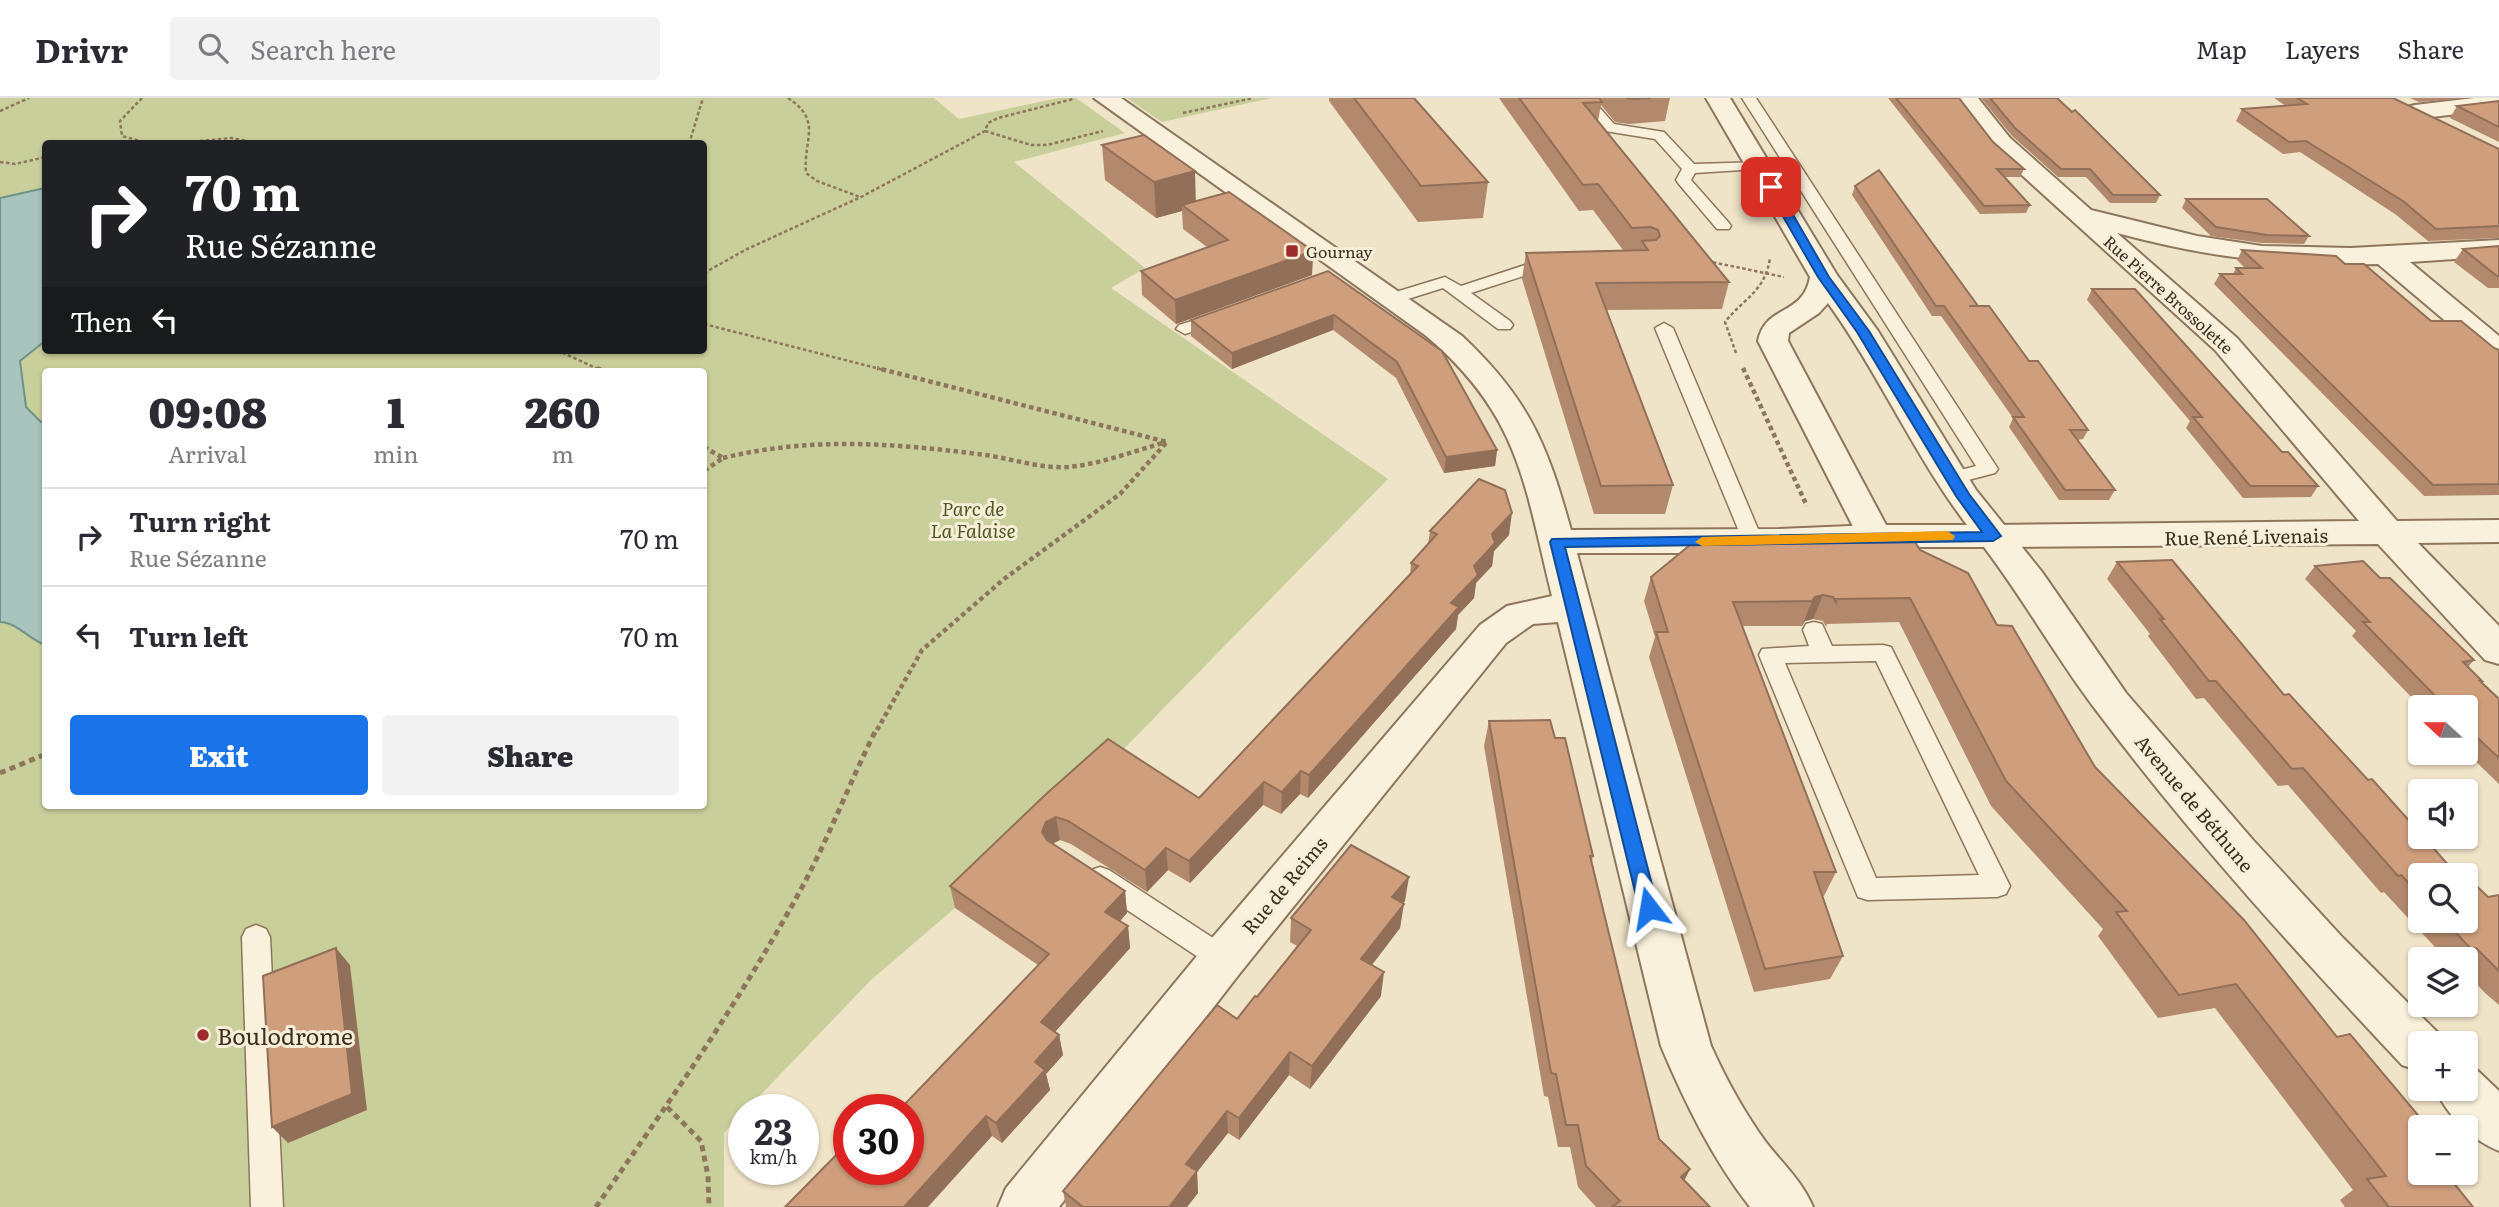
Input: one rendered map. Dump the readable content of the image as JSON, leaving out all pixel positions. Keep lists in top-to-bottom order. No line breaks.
{"streets":{"street":["Rue Pierre Brossolette","Rue René Livenais","Avenue de Béthune","Rue de Reims"]},"crossings":[["Rue Pierre Brossolette","Rue René Livenais"],["Rue René Livenais","Avenue de Béthune"]],"parks":["Parc de La Falaise"],"places":{"transit":["Gournay"],"other":["Boulodrome"]},"north":"left","page":{"header":"Drivr","search":"Search here","nav":["Map","Layers","Share"],"turn":["70 m","Rue Sézanne"],"then":"Then","eta":["09:08","Arrival","1","min","260","m"],"list":[{"name":"Turn right","note":"Rue Sézanne","value":"70 m"},{"name":"Turn left","value":"70 m"}],"map_buttons":["+","−"],"buttons":["Exit","Share"],"speed":"23 km/h","limit":"30"}}
